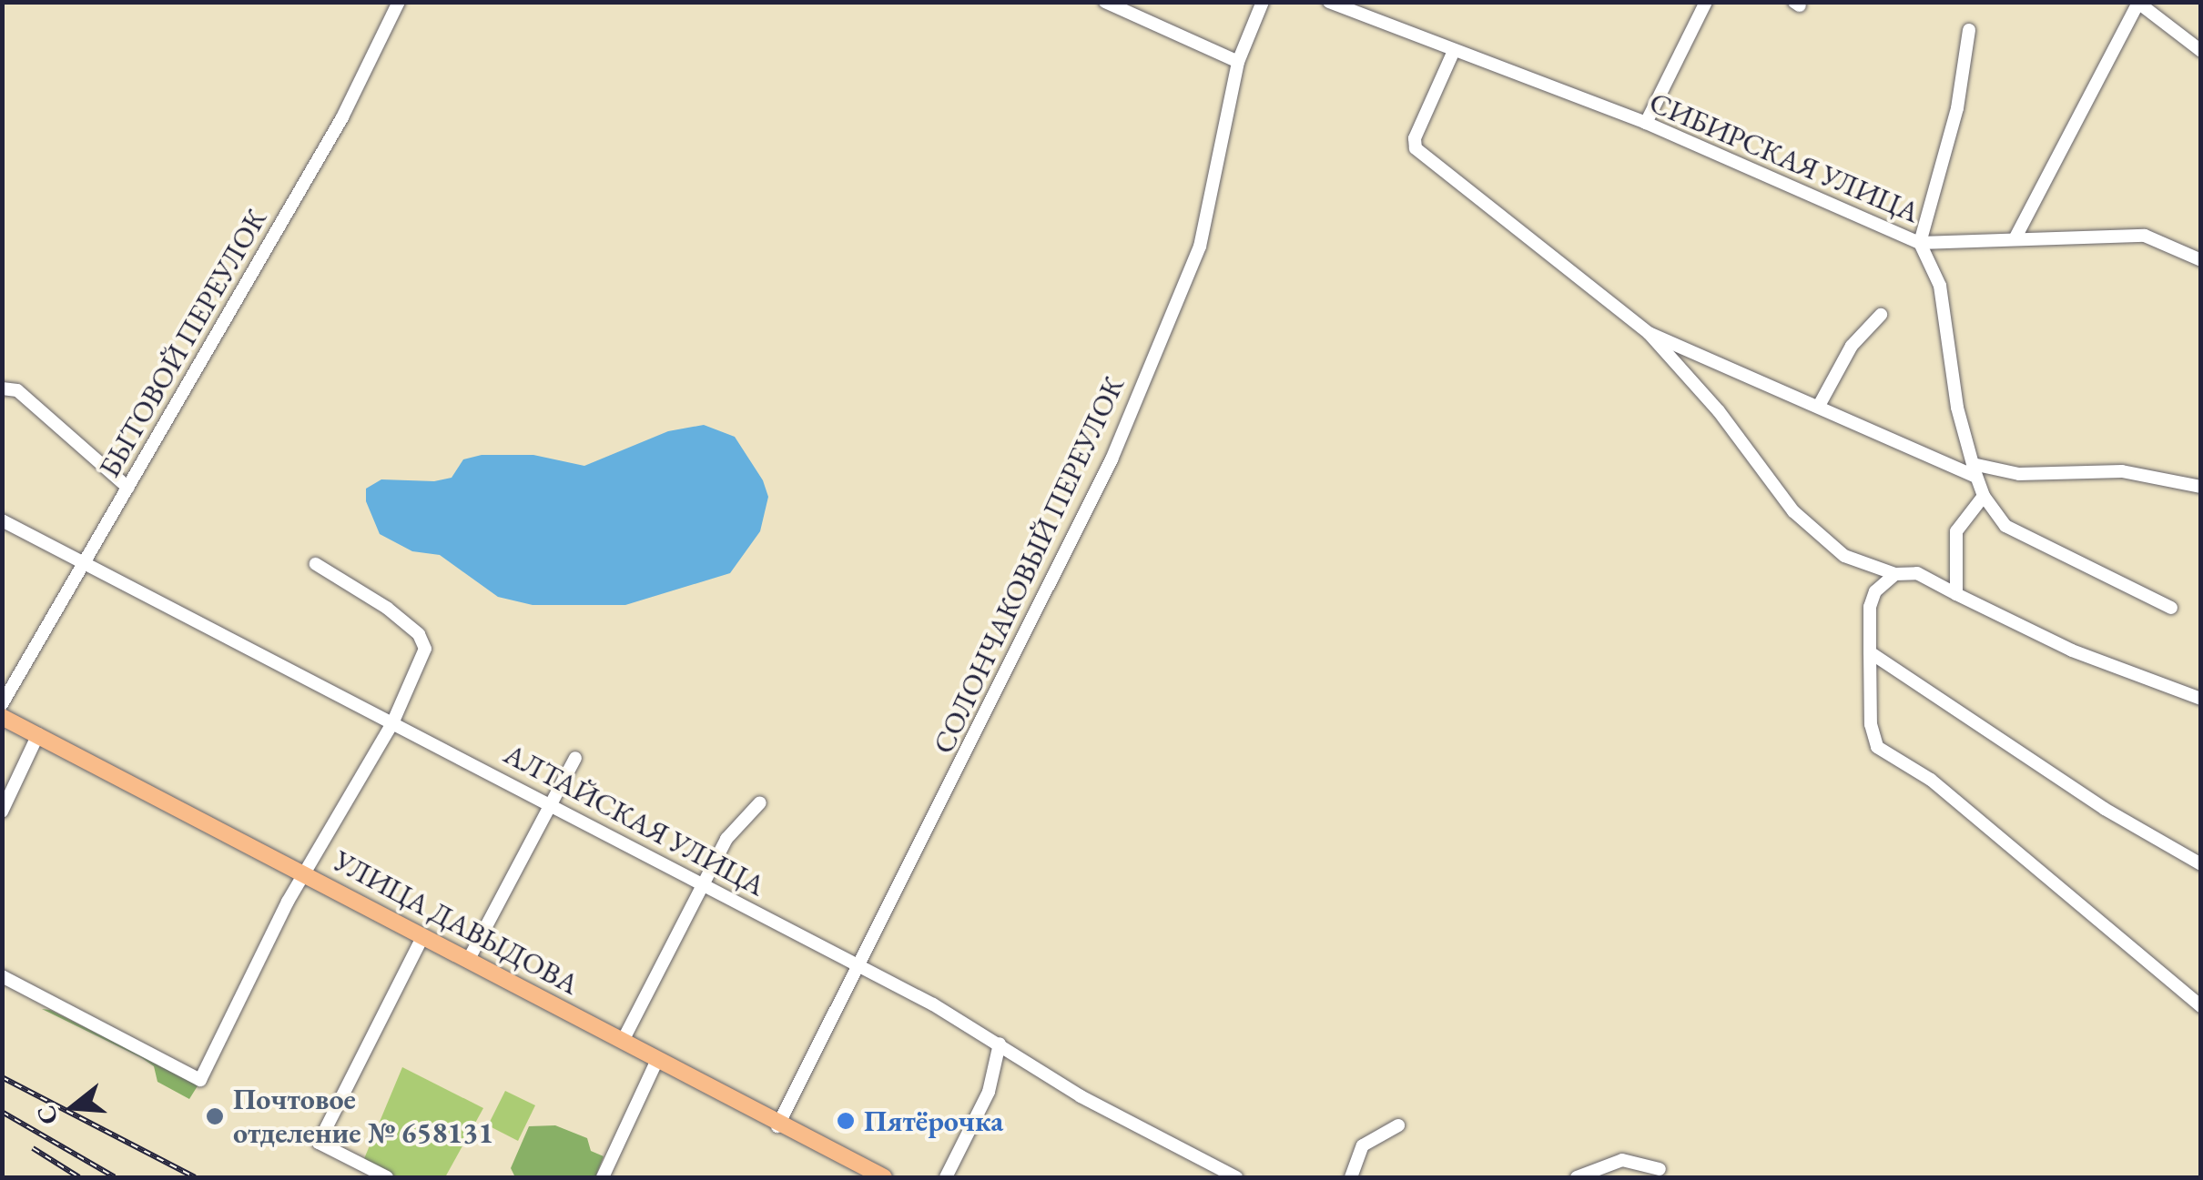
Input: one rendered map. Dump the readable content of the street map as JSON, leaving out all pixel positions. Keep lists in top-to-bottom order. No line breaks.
{"streets":{"main road":["УЛИЦА ДАВЫДОВА"],"street":["СИБИРСКАЯ УЛИЦА","БЫТОВОЙ ПЕРЕУЛОК","СОЛОНЧАКОВЫЙ ПЕРЕУЛОК","АЛТАЙСКАЯ УЛИЦА"]},"crossings":[["БЫТОВОЙ ПЕРЕУЛОК","АЛТАЙСКАЯ УЛИЦА"],["СОЛОНЧАКОВЫЙ ПЕРЕУЛОК","АЛТАЙСКАЯ УЛИЦА"],["СОЛОНЧАКОВЫЙ ПЕРЕУЛОК","УЛИЦА ДАВЫДОВА"]],"places":["Почтовое отделение № 658131","Пятёрочка"],"north":"left"}
